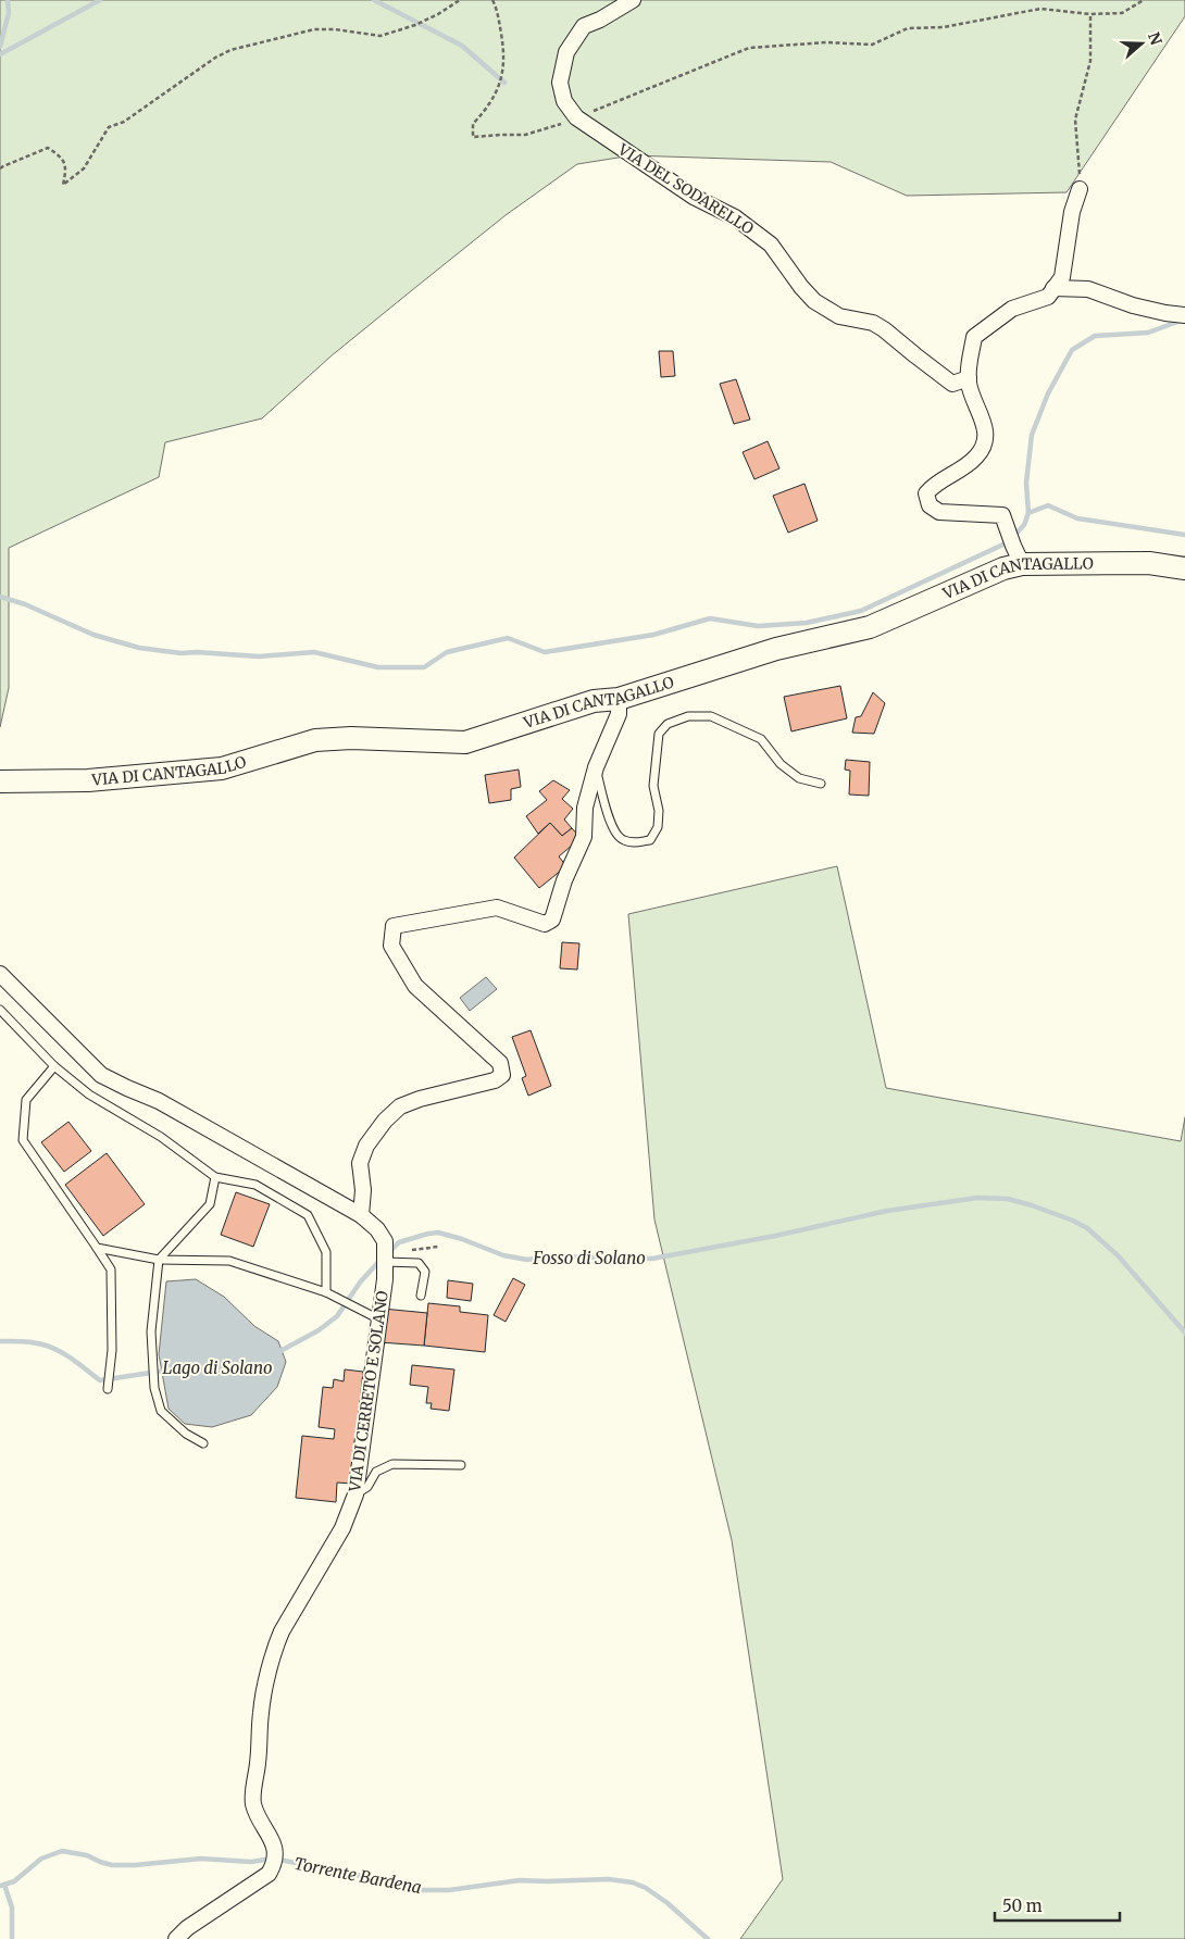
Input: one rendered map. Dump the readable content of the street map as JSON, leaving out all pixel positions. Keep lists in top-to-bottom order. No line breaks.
{"streets":{"street":["VIA DEL SODARELLO","VIA DI CANTAGALLO","VIA DI CERRETO E SOLANO"]},"water":["Fosso di Solano","Lago di Solano","Torrente Bardena"],"scale_bar":"50 m","north":"right"}
